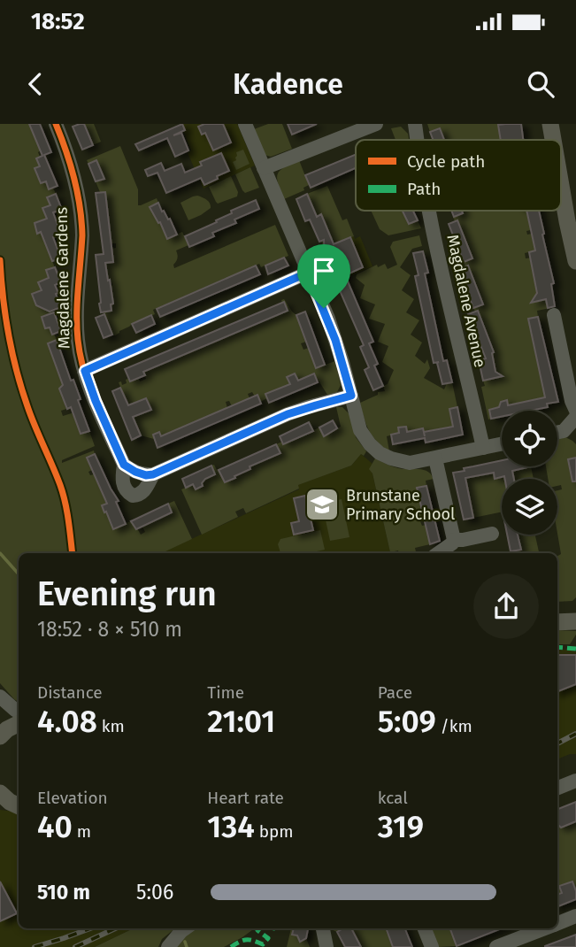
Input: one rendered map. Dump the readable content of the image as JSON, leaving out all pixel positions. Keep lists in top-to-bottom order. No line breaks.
{"streets":{"street":["Magdalene Gardens","Magdalene Avenue"]},"places":{"school or university":["Brunstane Primary School"]},"legend":["Cycle path","Path"],"page":{"status":"18:52","header":"Kadence","heading":["Evening run","18:52 · 8 × 510 m"],"stats":[["Distance","4.08 km"],["Time","21:01"],["Pace","5:09 /km"],["Elevation","40 m"],["Heart rate","134 bpm"],["kcal","319"]],"list":[{"name":"510 m","note":"5:06"}]}}
